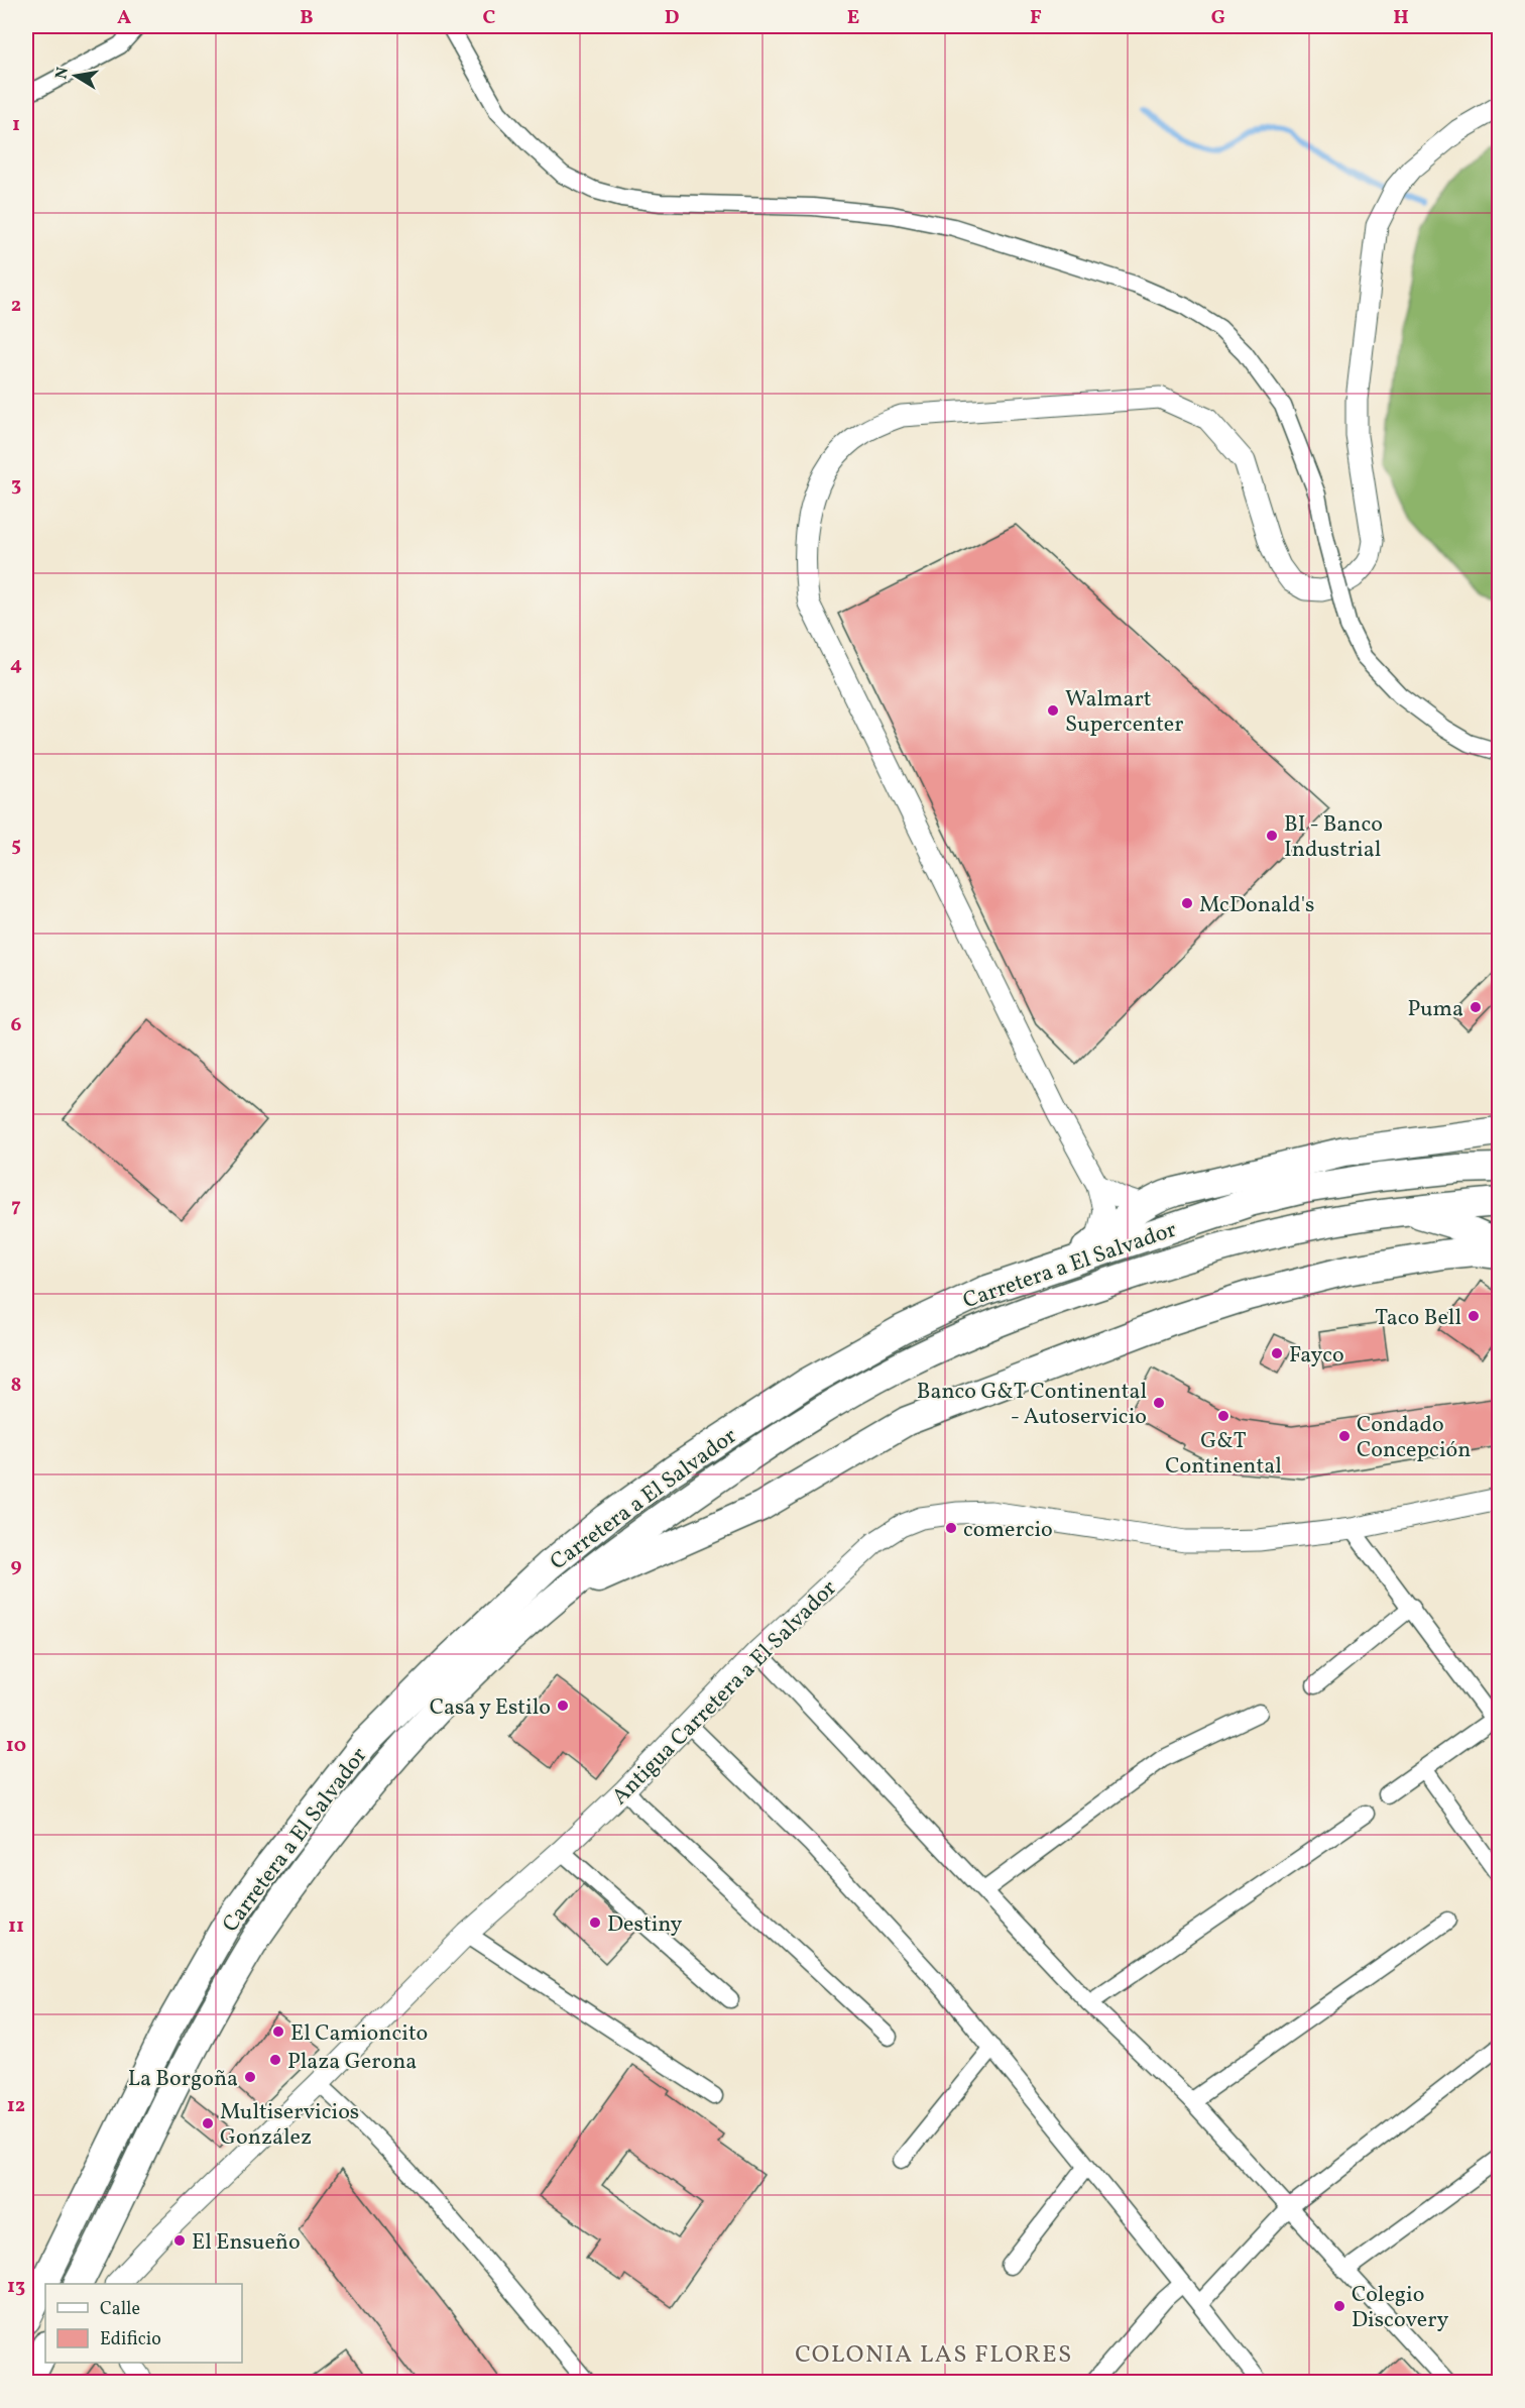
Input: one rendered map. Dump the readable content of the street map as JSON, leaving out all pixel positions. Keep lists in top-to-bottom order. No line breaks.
{"streets":{"highway":["Carretera a El Salvador"],"street":["Antigua Carretera a El Salvador"]},"districts":["COLONIA LAS FLORES"],"places":["Walmart Supercenter","BI - Banco Industrial","McDonald's","Puma","Taco Bell","Fayco","Banco G&T Continental - Autoservicio","G&T Continental","Condado Concepción","comercio","Casa y Estilo","Destiny","El Camioncito","Plaza Gerona","La Borgoña","Multiservicios González","El Ensueño","Colegio Discovery"],"legend":["Calle","Edificio"],"north":"left","grid":{"columns":["A","B","C","D","E","F","G","H"],"rows":["1","2","3","4","5","6","7","8","9","10","11","12","13"]}}
